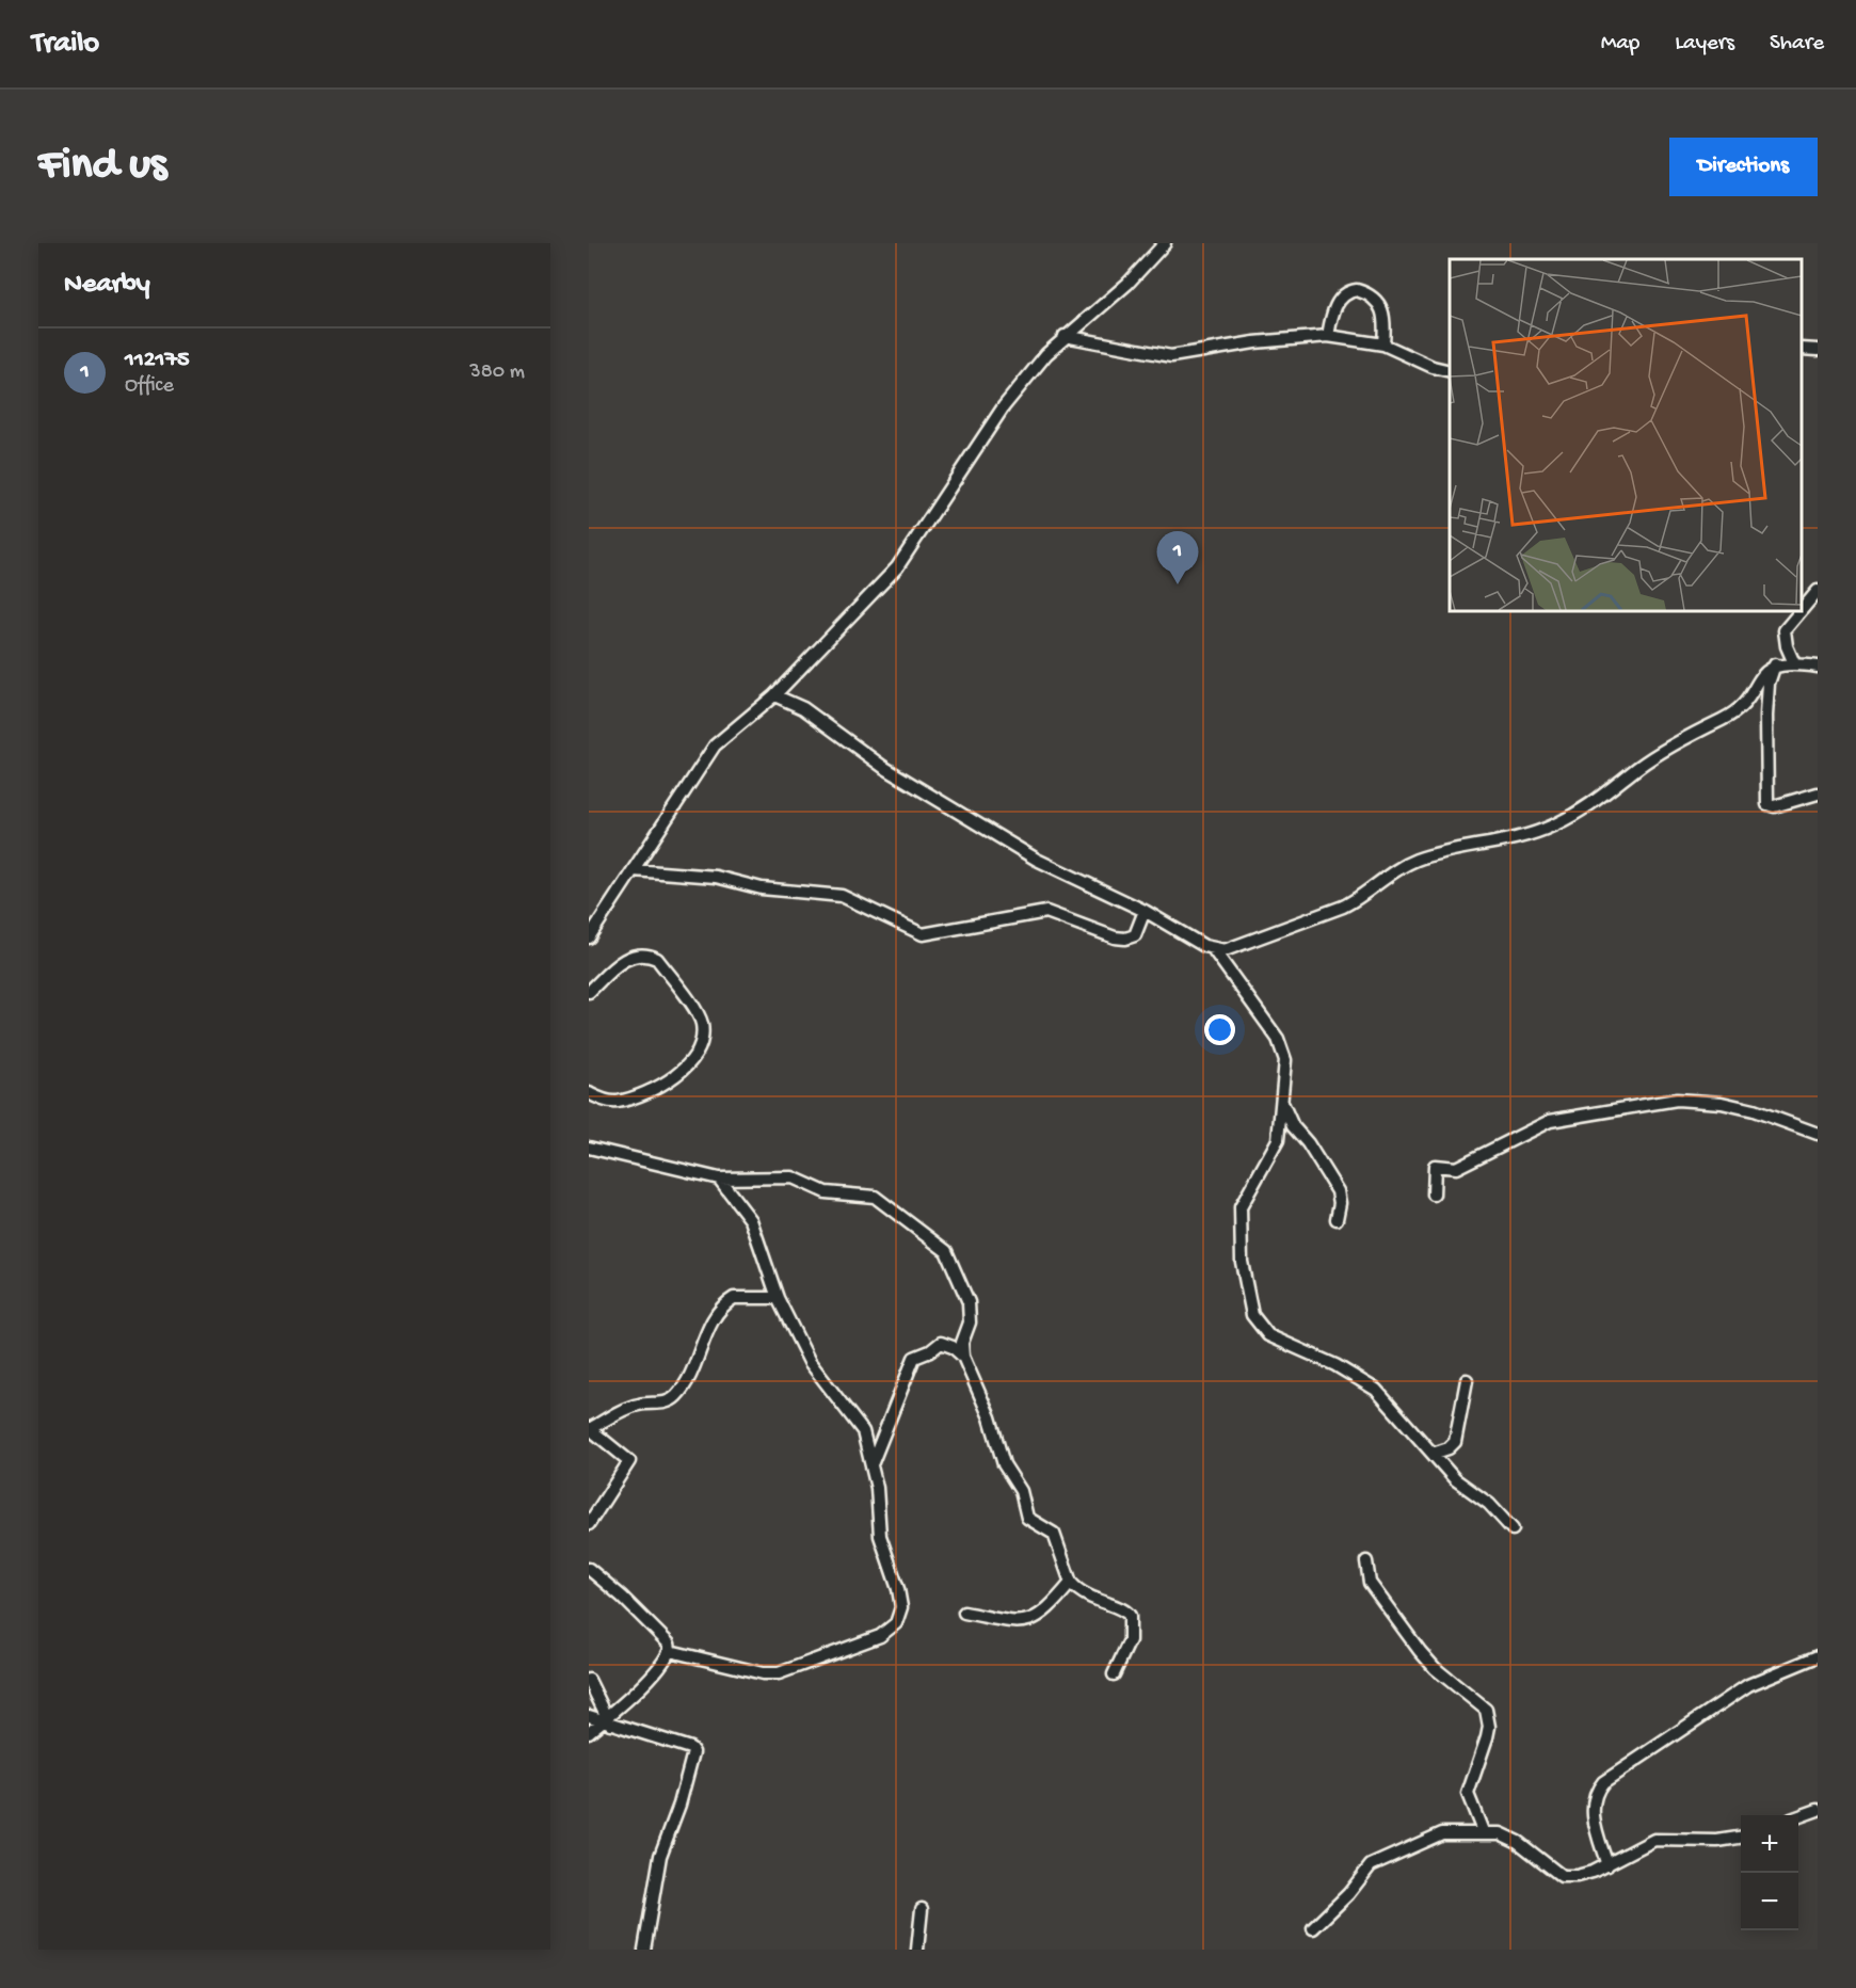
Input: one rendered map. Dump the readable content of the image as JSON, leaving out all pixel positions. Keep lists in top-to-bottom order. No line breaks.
{"page":{"header":"Trailo","nav":["Map","Layers","Share"],"buttons":"Directions","title":"Find us","heading":"Nearby","list":[{"mark":"1","name":"112175","note":"Office","value":"380 m"}],"pins":"1","map_buttons":["+","−"]}}
